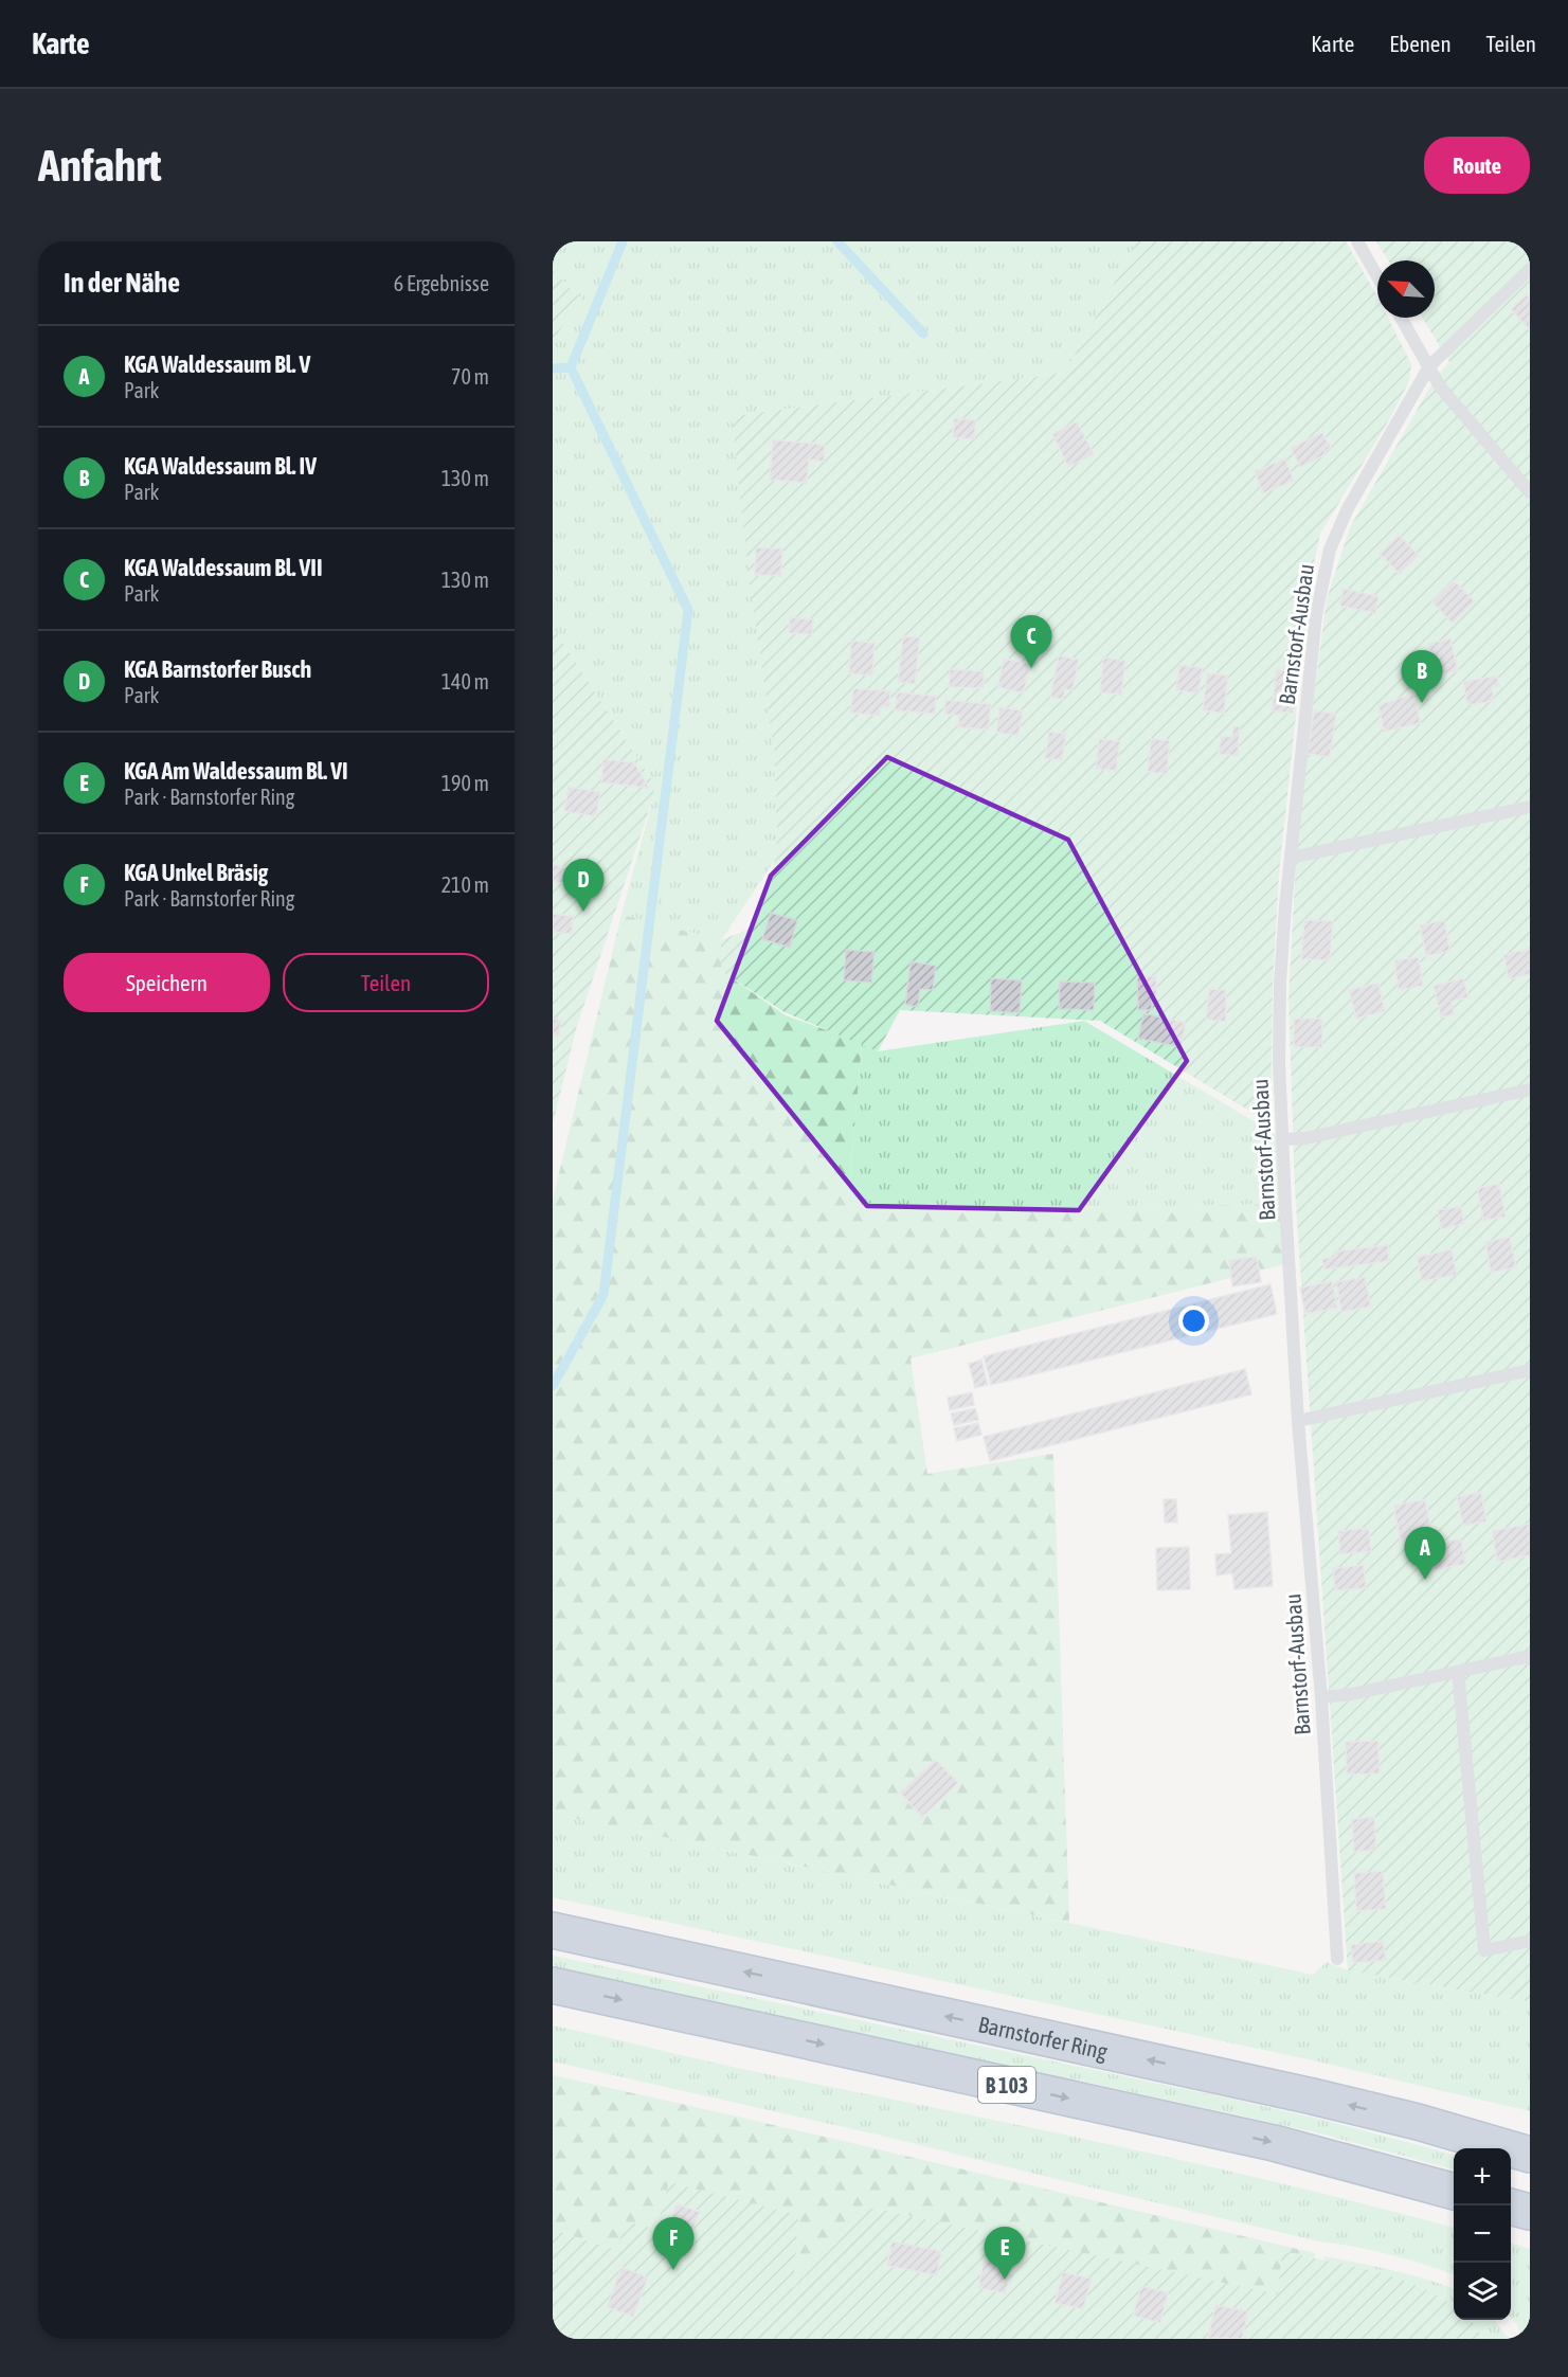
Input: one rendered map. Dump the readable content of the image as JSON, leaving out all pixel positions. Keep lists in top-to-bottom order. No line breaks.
{"streets":{"highway":["Barnstorfer Ring","B 103"],"lane":["Barnstorf-Ausbau"]},"north":"top left","page":{"header":"Karte","nav":["Karte","Ebenen","Teilen"],"buttons":["Route",["Speichern","Teilen"]],"title":"Anfahrt","heading":["In der Nähe","6 Ergebnisse"],"list":[{"mark":"A","name":"KGA Waldessaum Bl. V","note":"Park","value":"70 m"},{"mark":"B","name":"KGA Waldessaum Bl. IV","note":"Park","value":"130 m"},{"mark":"C","name":"KGA Waldessaum Bl. VII","note":"Park","value":"130 m"},{"mark":"D","name":"KGA Barnstorfer Busch","note":"Park","value":"140 m"},{"mark":"E","name":"KGA Am Waldessaum Bl. VI","note":"Park · Barnstorfer Ring","value":"190 m"},{"mark":"F","name":"KGA Unkel Bräsig","note":"Park · Barnstorfer Ring","value":"210 m"}],"pins":["C","B","D","A","F","E"],"map_buttons":["+","−"]}}
